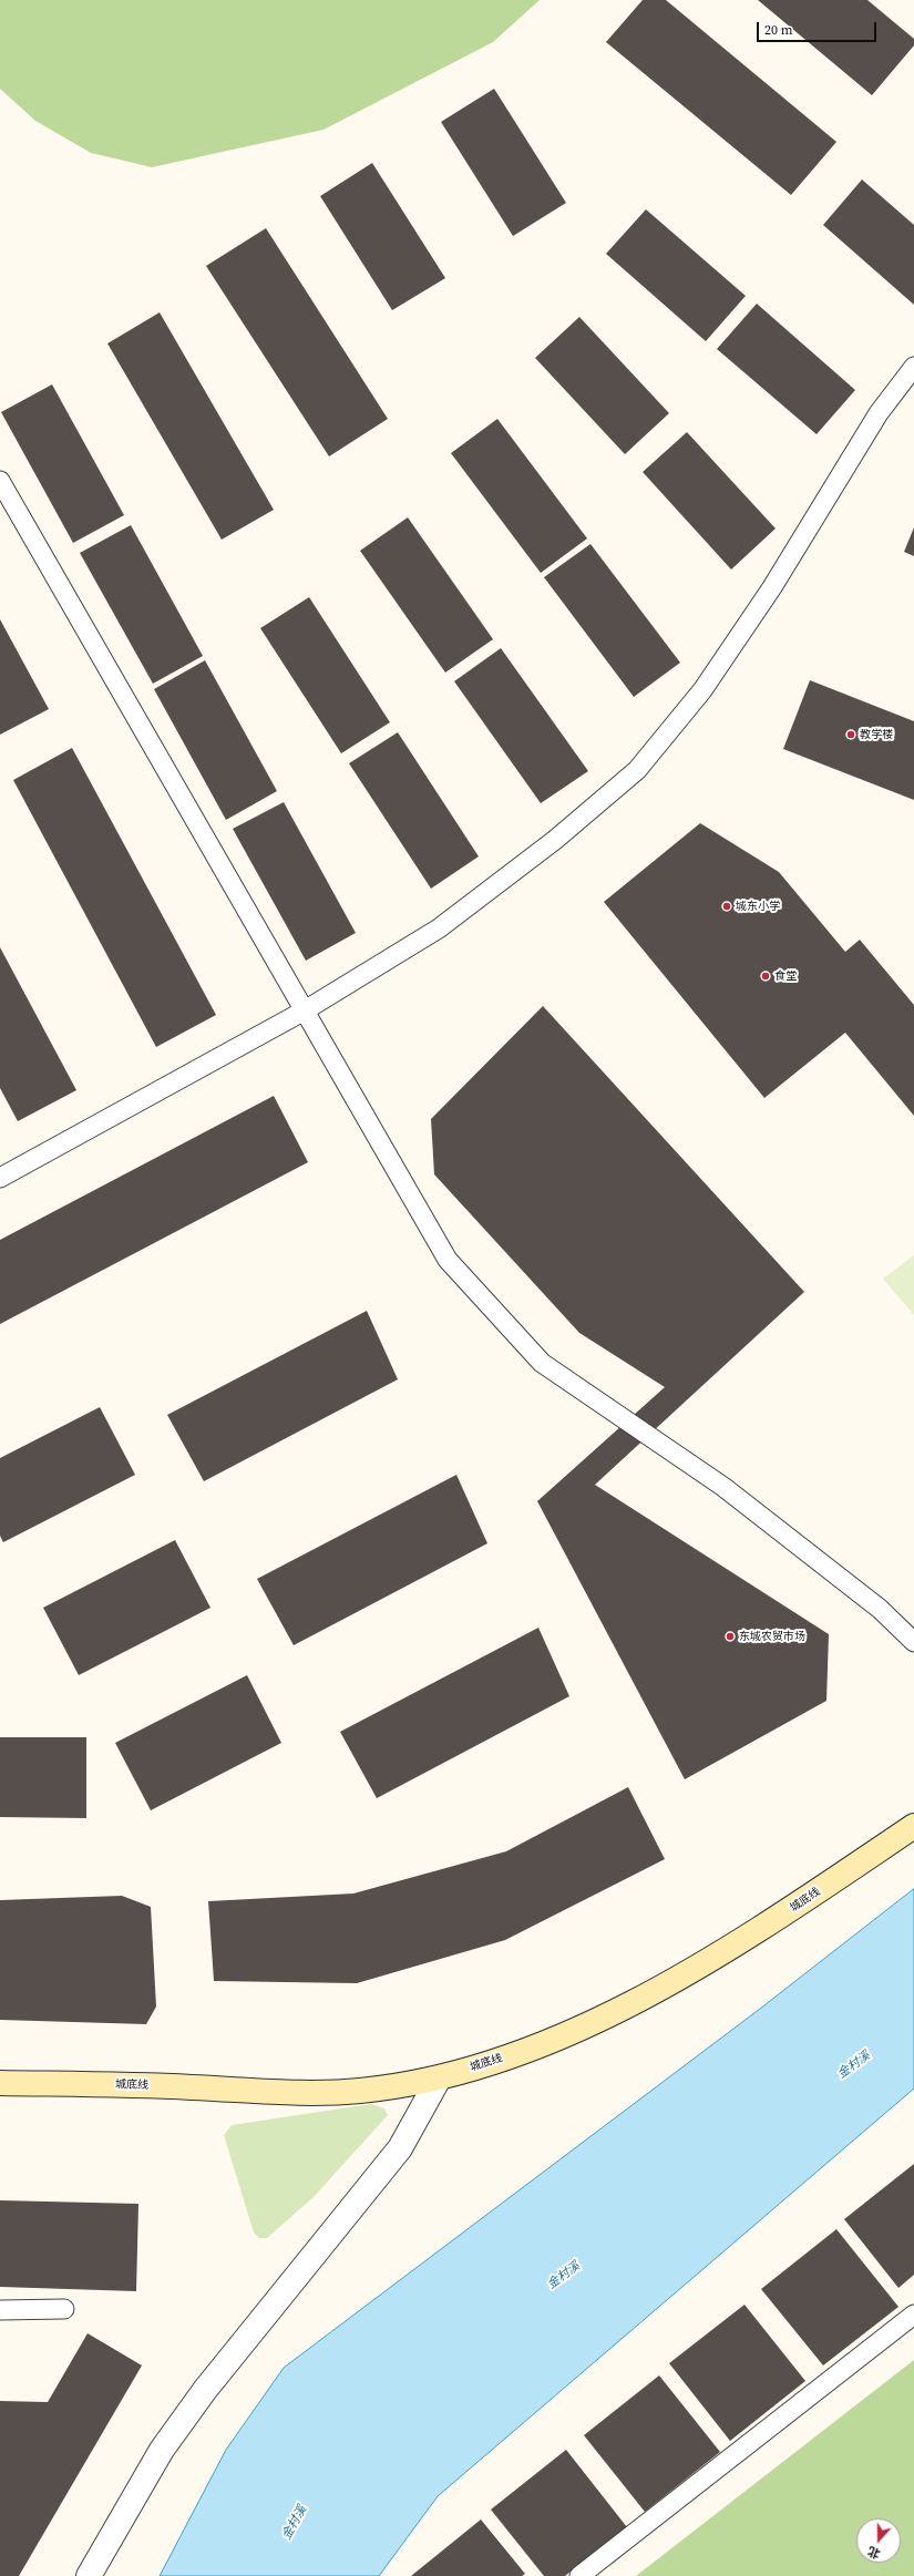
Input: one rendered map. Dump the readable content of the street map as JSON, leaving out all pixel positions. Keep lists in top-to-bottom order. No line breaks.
{"streets":{"main road":["城底线"]},"water":["金村溪"],"places":["教学楼","城东小学","食堂","东城农贸市场"],"scale_bar":"20 m","north":"bottom"}
